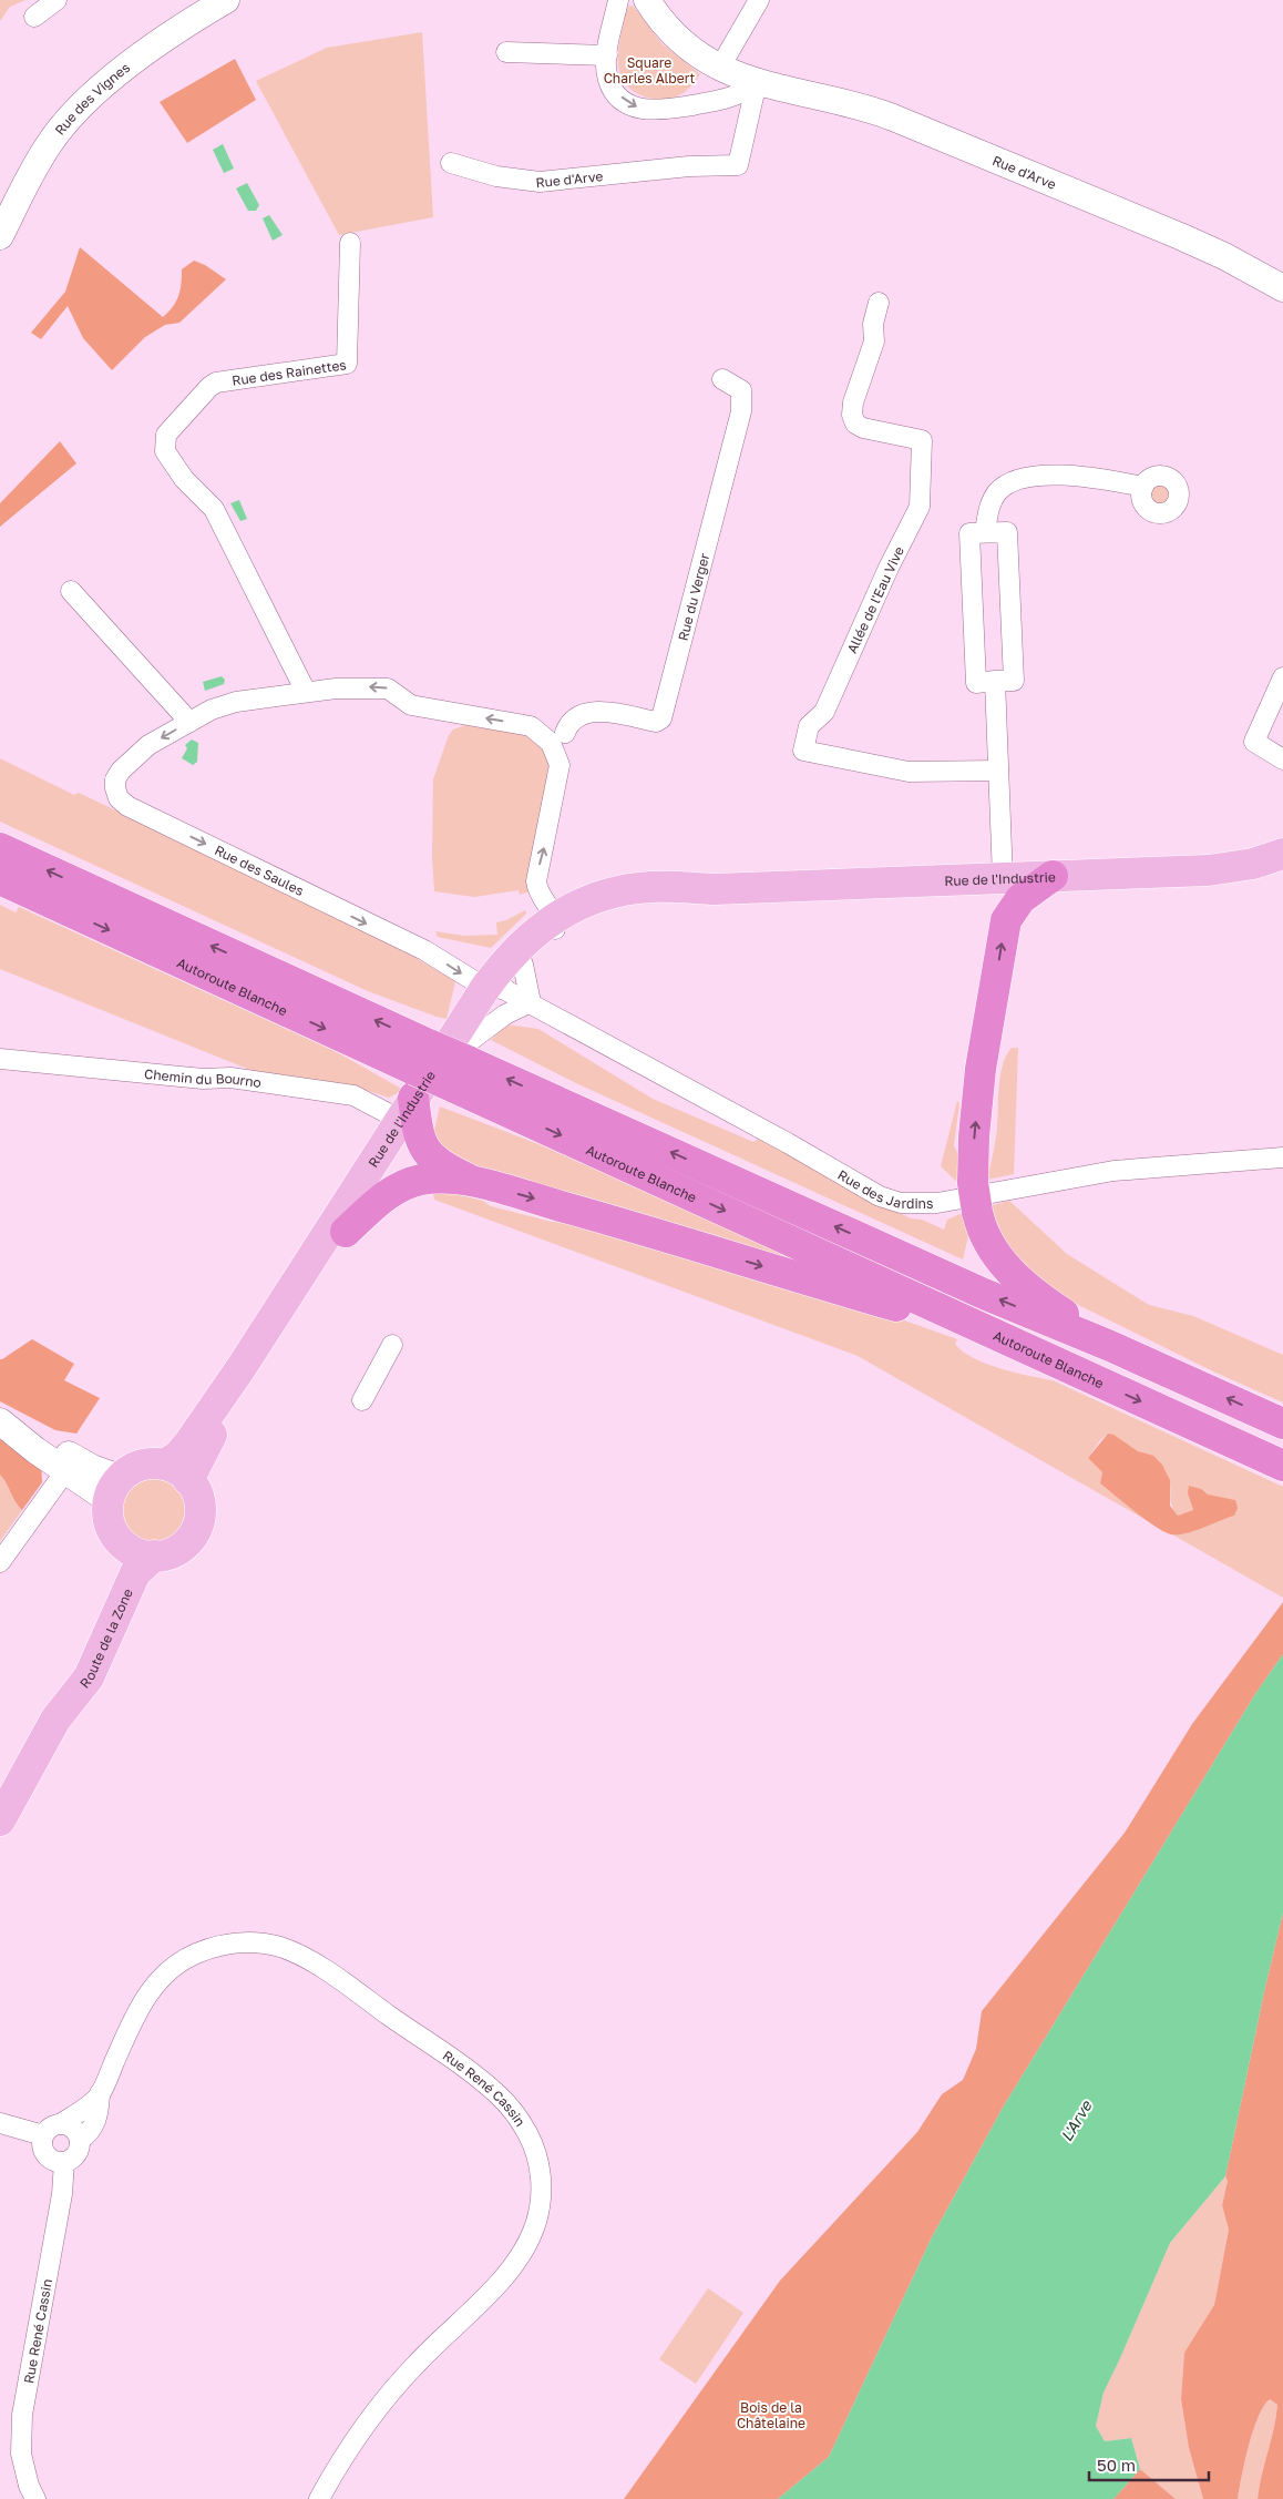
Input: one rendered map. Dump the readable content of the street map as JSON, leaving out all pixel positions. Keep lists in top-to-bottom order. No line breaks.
{"streets":{"highway":["Autoroute Blanche"],"main road":["Rue des Vignes","Rue d'Arve","Rue de l'Industrie","Route de la Zone"],"street":["Rue des Rainettes","Rue du Verger","Allée de l'Eau Vive","Rue des Saules","Chemin du Bourno","Rue des Jardins","Rue René Cassin"]},"crossings":[["Rue des Rainettes","Rue des Saules"],["Rue des Saules","Rue de l'Industrie"],["Rue des Saules","Rue des Jardins"],["Rue de l'Industrie","Autoroute Blanche"],["Rue de l'Industrie","Chemin du Bourno"],["Rue de l'Industrie","Rue des Jardins"],["Rue de l'Industrie","Route de la Zone"],["Autoroute Blanche","Chemin du Bourno"]],"water":["L'Arve"],"parks":["Square Charles Albert","Bois de la Châtelaine"],"scale_bar":"50 m"}
